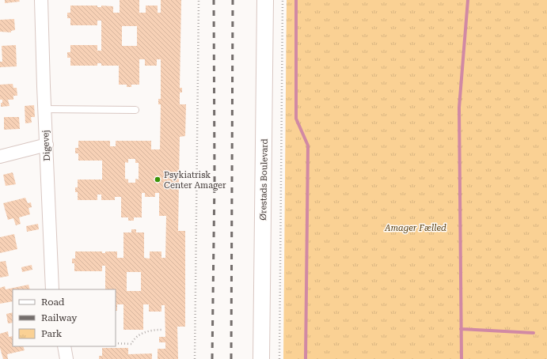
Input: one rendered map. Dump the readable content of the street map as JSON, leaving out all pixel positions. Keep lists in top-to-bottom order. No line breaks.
{"streets":{"street":["Digevej","Ørestads Boulevard"]},"parks":["Amager Fælled"],"places":["Psykiatrisk Center Amager"],"legend":["Road","Railway","Park"]}
